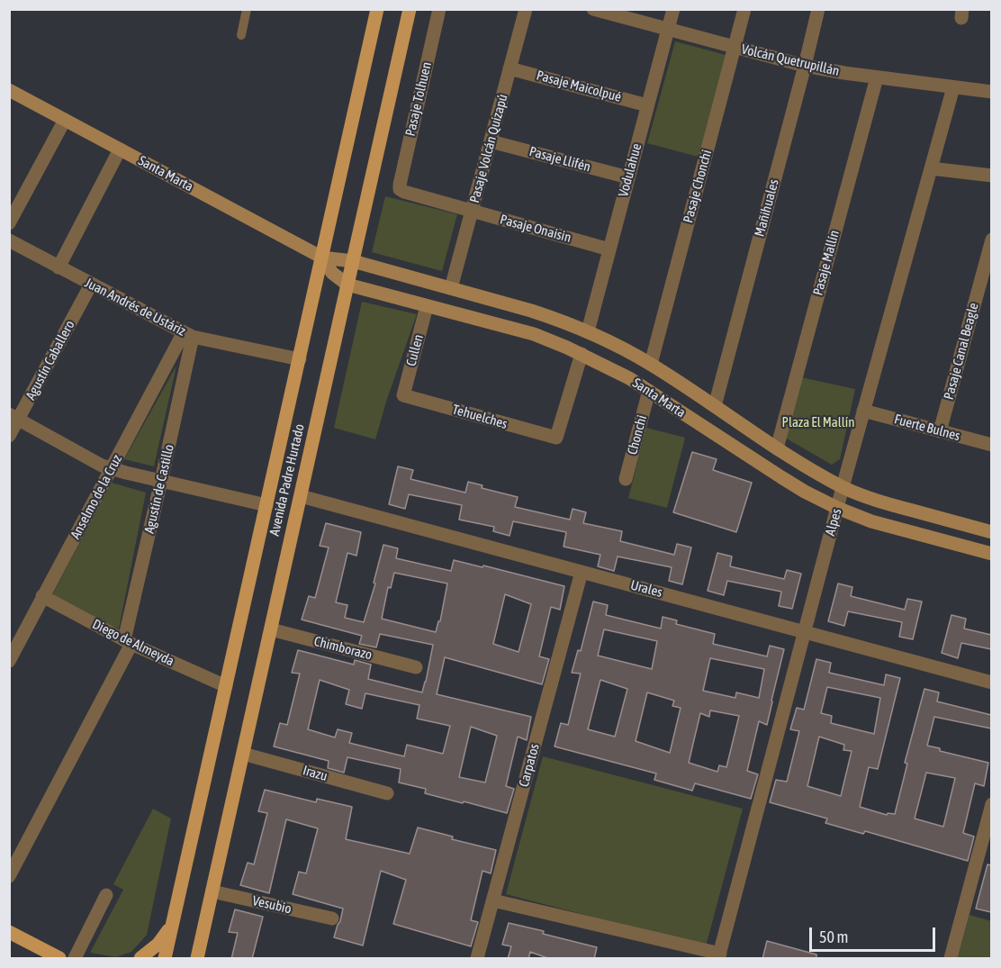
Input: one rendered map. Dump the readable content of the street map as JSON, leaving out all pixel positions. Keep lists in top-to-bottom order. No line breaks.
{"streets":{"main road":["Avenida Padre Hurtado"],"street":["Volcán Quetrupillán","Pasaje Maicolpué","Pasaje Tolhuen","Pasaje Volcán Quizapú","Pasaje Llifén","Vodulahue","Santa Marta","Pasaje Chonchi","Mañihuales","Pasaje Onaisin","Pasaje Mallín","Juan Andrés de Ustáriz","Cullen","Pasaje Canal Beagle","Agustín Caballero","Tehuelches","Fuerte Bulnes","Chonchi","Agustín de Castillo","Anselmo de la Cruz","Alpes","Urales","Diego de Almeyda","Chimborazo","Carpatos","Irazu","Vesubio"]},"crossings":[["Volcán Quetrupillán","Vodulahue"],["Volcán Quetrupillán","Pasaje Chonchi"],["Volcán Quetrupillán","Mañihuales"],["Volcán Quetrupillán","Pasaje Mallín"],["Volcán Quetrupillán","Alpes"],["Pasaje Maicolpué","Pasaje Volcán Quizapú"],["Pasaje Maicolpué","Vodulahue"],["Pasaje Tolhuen","Pasaje Onaisin"],["Pasaje Volcán Quizapú","Pasaje Llifén"],["Pasaje Volcán Quizapú","Santa Marta"],["Pasaje Volcán Quizapú","Pasaje Onaisin"],["Pasaje Llifén","Vodulahue"],["Vodulahue","Santa Marta"],["Vodulahue","Pasaje Onaisin"],["Santa Marta","Pasaje Chonchi"],["Santa Marta","Mañihuales"],["Santa Marta","Pasaje Mallín"],["Santa Marta","Cullen"],["Santa Marta","Tehuelches"],["Santa Marta","Chonchi"],["Santa Marta","Avenida Padre Hurtado"],["Santa Marta","Alpes"],["Juan Andrés de Ustáriz","Agustín Caballero"],["Juan Andrés de Ustáriz","Avenida Padre Hurtado"],["Juan Andrés de Ustáriz","Agustín de Castillo"],["Juan Andrés de Ustáriz","Anselmo de la Cruz"],["Cullen","Tehuelches"],["Pasaje Canal Beagle","Fuerte Bulnes"],["Fuerte Bulnes","Alpes"],["Avenida Padre Hurtado","Urales"],["Avenida Padre Hurtado","Diego de Almeyda"],["Avenida Padre Hurtado","Chimborazo"],["Avenida Padre Hurtado","Irazu"],["Avenida Padre Hurtado","Vesubio"],["Agustín de Castillo","Anselmo de la Cruz"],["Agustín de Castillo","Diego de Almeyda"],["Anselmo de la Cruz","Diego de Almeyda"],["Alpes","Urales"],["Urales","Carpatos"]],"parks":["Plaza El Mallín"],"scale_bar":"50 m"}
